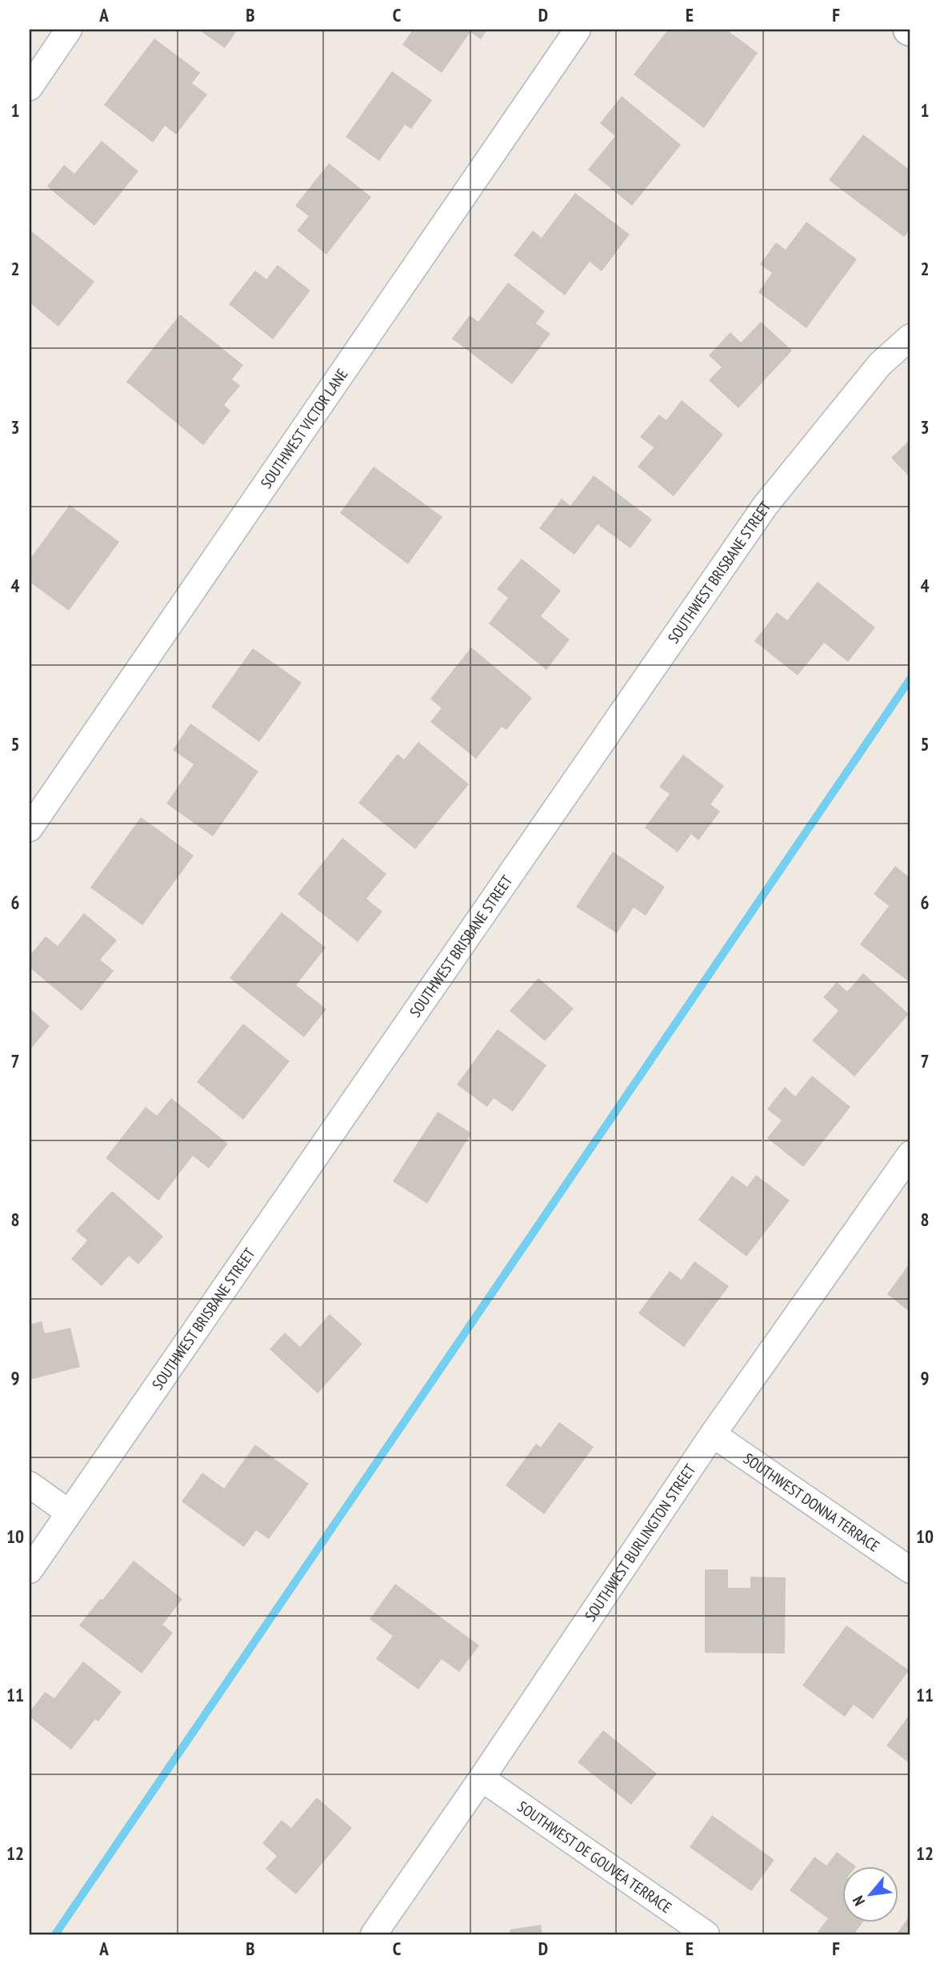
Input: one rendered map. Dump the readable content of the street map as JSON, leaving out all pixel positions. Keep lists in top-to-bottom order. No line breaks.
{"streets":{"street":["SOUTHWEST VICTOR LANE","SOUTHWEST BRISBANE STREET","SOUTHWEST DONNA TERRACE","SOUTHWEST BURLINGTON STREET","SOUTHWEST DE GOUVEA TERRACE"]},"crossings":[["SOUTHWEST DONNA TERRACE","SOUTHWEST BURLINGTON STREET"],["SOUTHWEST BURLINGTON STREET","SOUTHWEST DE GOUVEA TERRACE"]],"north":"bottom left","grid":{"columns":["A","B","C","D","E","F"],"rows":["1","2","3","4","5","6","7","8","9","10","11","12"]}}
